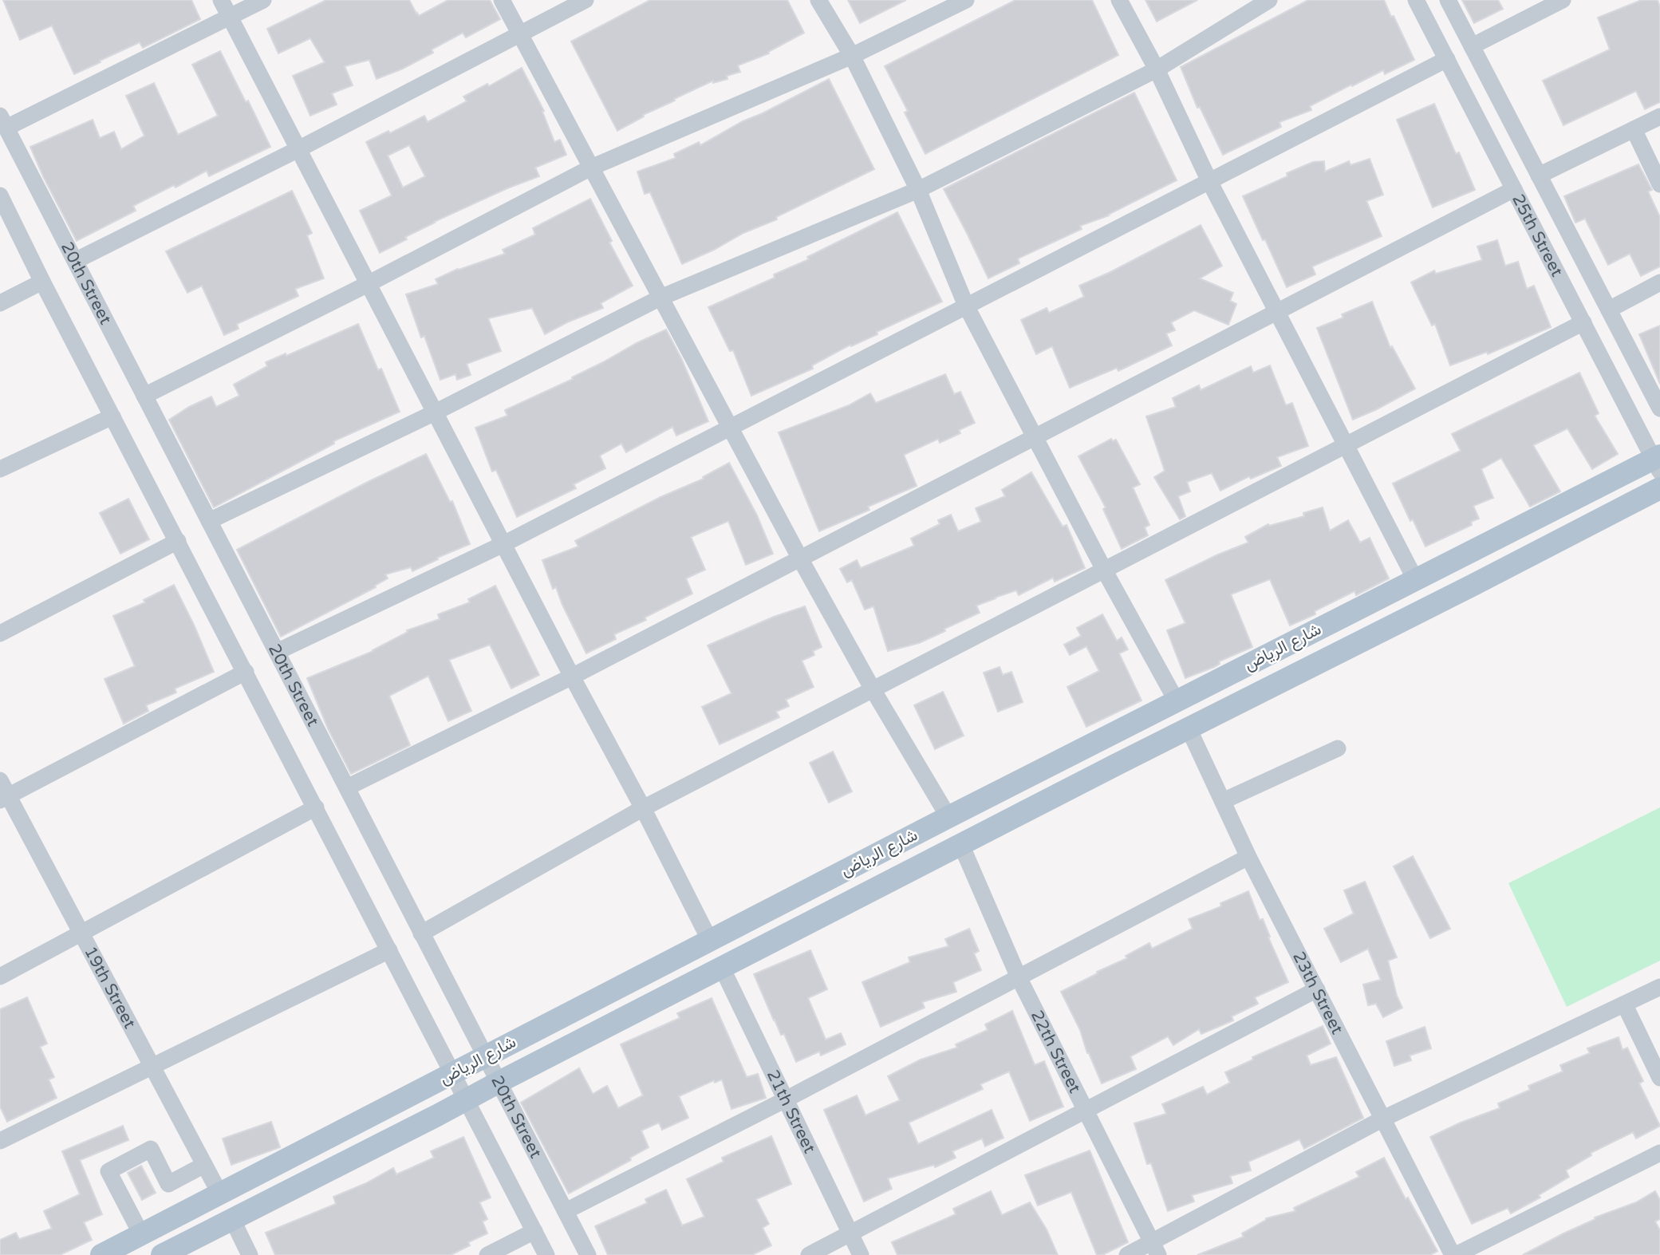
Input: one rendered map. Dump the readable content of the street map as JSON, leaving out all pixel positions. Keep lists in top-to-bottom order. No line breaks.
{"streets":{"main road":["شارع الرياض"],"street":["25th Street","20th Street","19th Street","23th Street","22th Street","21th Street"]},"crossings":[["25th Street","شارع الرياض"],["20th Street","شارع الرياض"],["شارع الرياض","19th Street"],["شارع الرياض","23th Street"],["شارع الرياض","22th Street"],["شارع الرياض","21th Street"]]}
